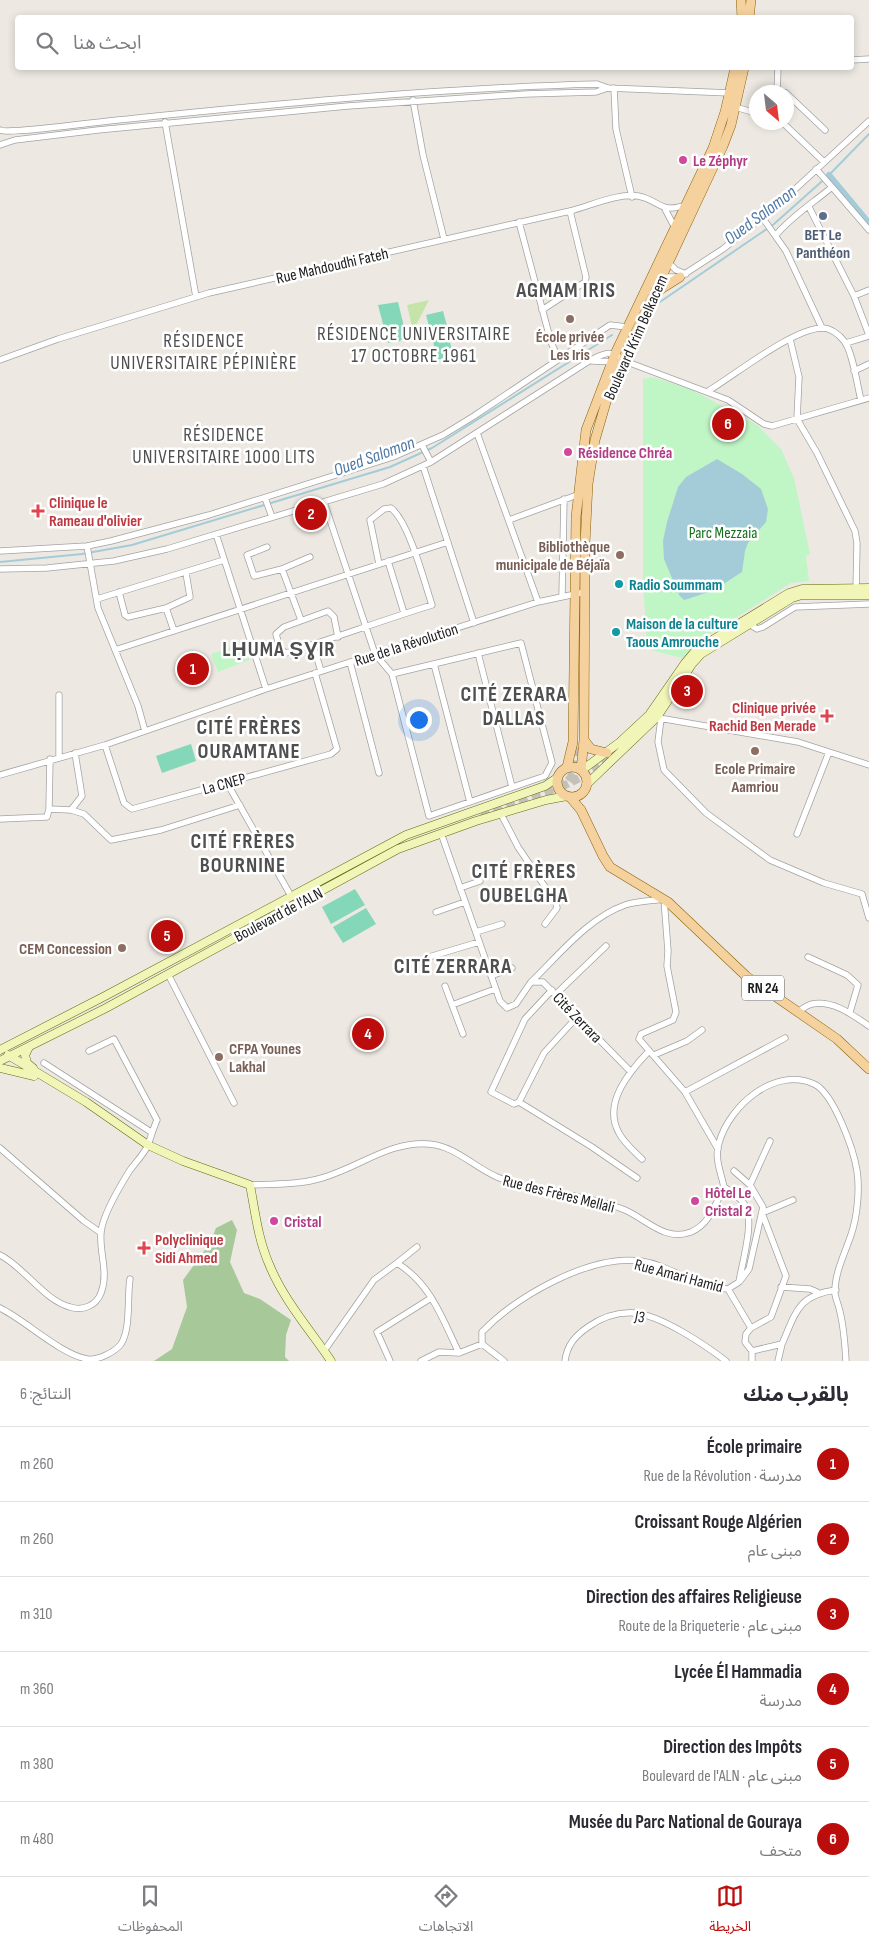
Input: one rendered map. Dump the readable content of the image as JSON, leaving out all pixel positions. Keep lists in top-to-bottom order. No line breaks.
{"streets":{"main road":["Boulevard Krim Belkacem","Boulevard de l'ALN","RN 24"],"street":["Rue Mahdoudhi Fateh","Rue de la Révolution","La CNEP","Cité Zerrara","Rue des Frères Mellali","Rue Amari Hamid","J3"]},"crossings":[["Boulevard Krim Belkacem","Rue de la Révolution"],["Boulevard Krim Belkacem","Boulevard de l'ALN"],["Boulevard Krim Belkacem","RN 24"],["Rue de la Révolution","La CNEP"],["Boulevard de l'ALN","RN 24"],["Rue des Frères Mellali","Rue Amari Hamid"]],"districts":["AGMAM IRIS","RÉSIDENCE UNIVERSITAIRE 17 OCTOBRE 1961","RÉSIDENCE UNIVERSITAIRE PÉPINIÈRE","RÉSIDENCE UNIVERSITAIRE 1000 LITS","LḤUMA ṢƔIR","CITÉ ZERARA DALLAS","CITÉ FRÈRES OURAMTANE","CITÉ FRÈRES BOURNINE","CITÉ FRÈRES OUBELGHA","CITÉ ZERRARA"],"water":["Oued Salomon"],"parks":["Parc Mezzaia"],"places":{"other":["Le Zéphyr","BET Le Panthéon","École privée Les Iris","Résidence Chréa","Bibliothèque municipale de Béjaïa","Radio Soummam","Maison de la culture Taous Amrouche","Ecole Primaire Aamriou","CEM Concession","CFPA Younes Lakhal","Hôtel Le Cristal 2","Cristal"],"health":["Clinique le Rameau d'olivier","Clinique privée Rachid Ben Merade","Polyclinique Sidi Ahmed"]},"north":"bottom right","page":{"search":"ابحث هنا","pins":["6","2","1","3","5","4"],"heading":["بالقرب منك","النتائج: 6"],"list":[{"mark":"1","name":"École primaire","note":"مدرسة · Rue de la Révolution","value":"260 m"},{"mark":"2","name":"Croissant Rouge Algérien","note":"مبنى عام","value":"260 m"},{"mark":"3","name":"Direction des affaires Religieuse","note":"مبنى عام · Route de la Briqueterie","value":"310 m"},{"mark":"4","name":"Lycée Él Hammadia","note":"مدرسة","value":"360 m"},{"mark":"5","name":"Direction des Impôts","note":"مبنى عام · Boulevard de l'ALN","value":"380 m"},{"mark":"6","name":"Musée du Parc National de Gouraya","note":"متحف","value":"480 m"}],"nav":["الخريطة","الاتجاهات","المحفوظات"]}}
